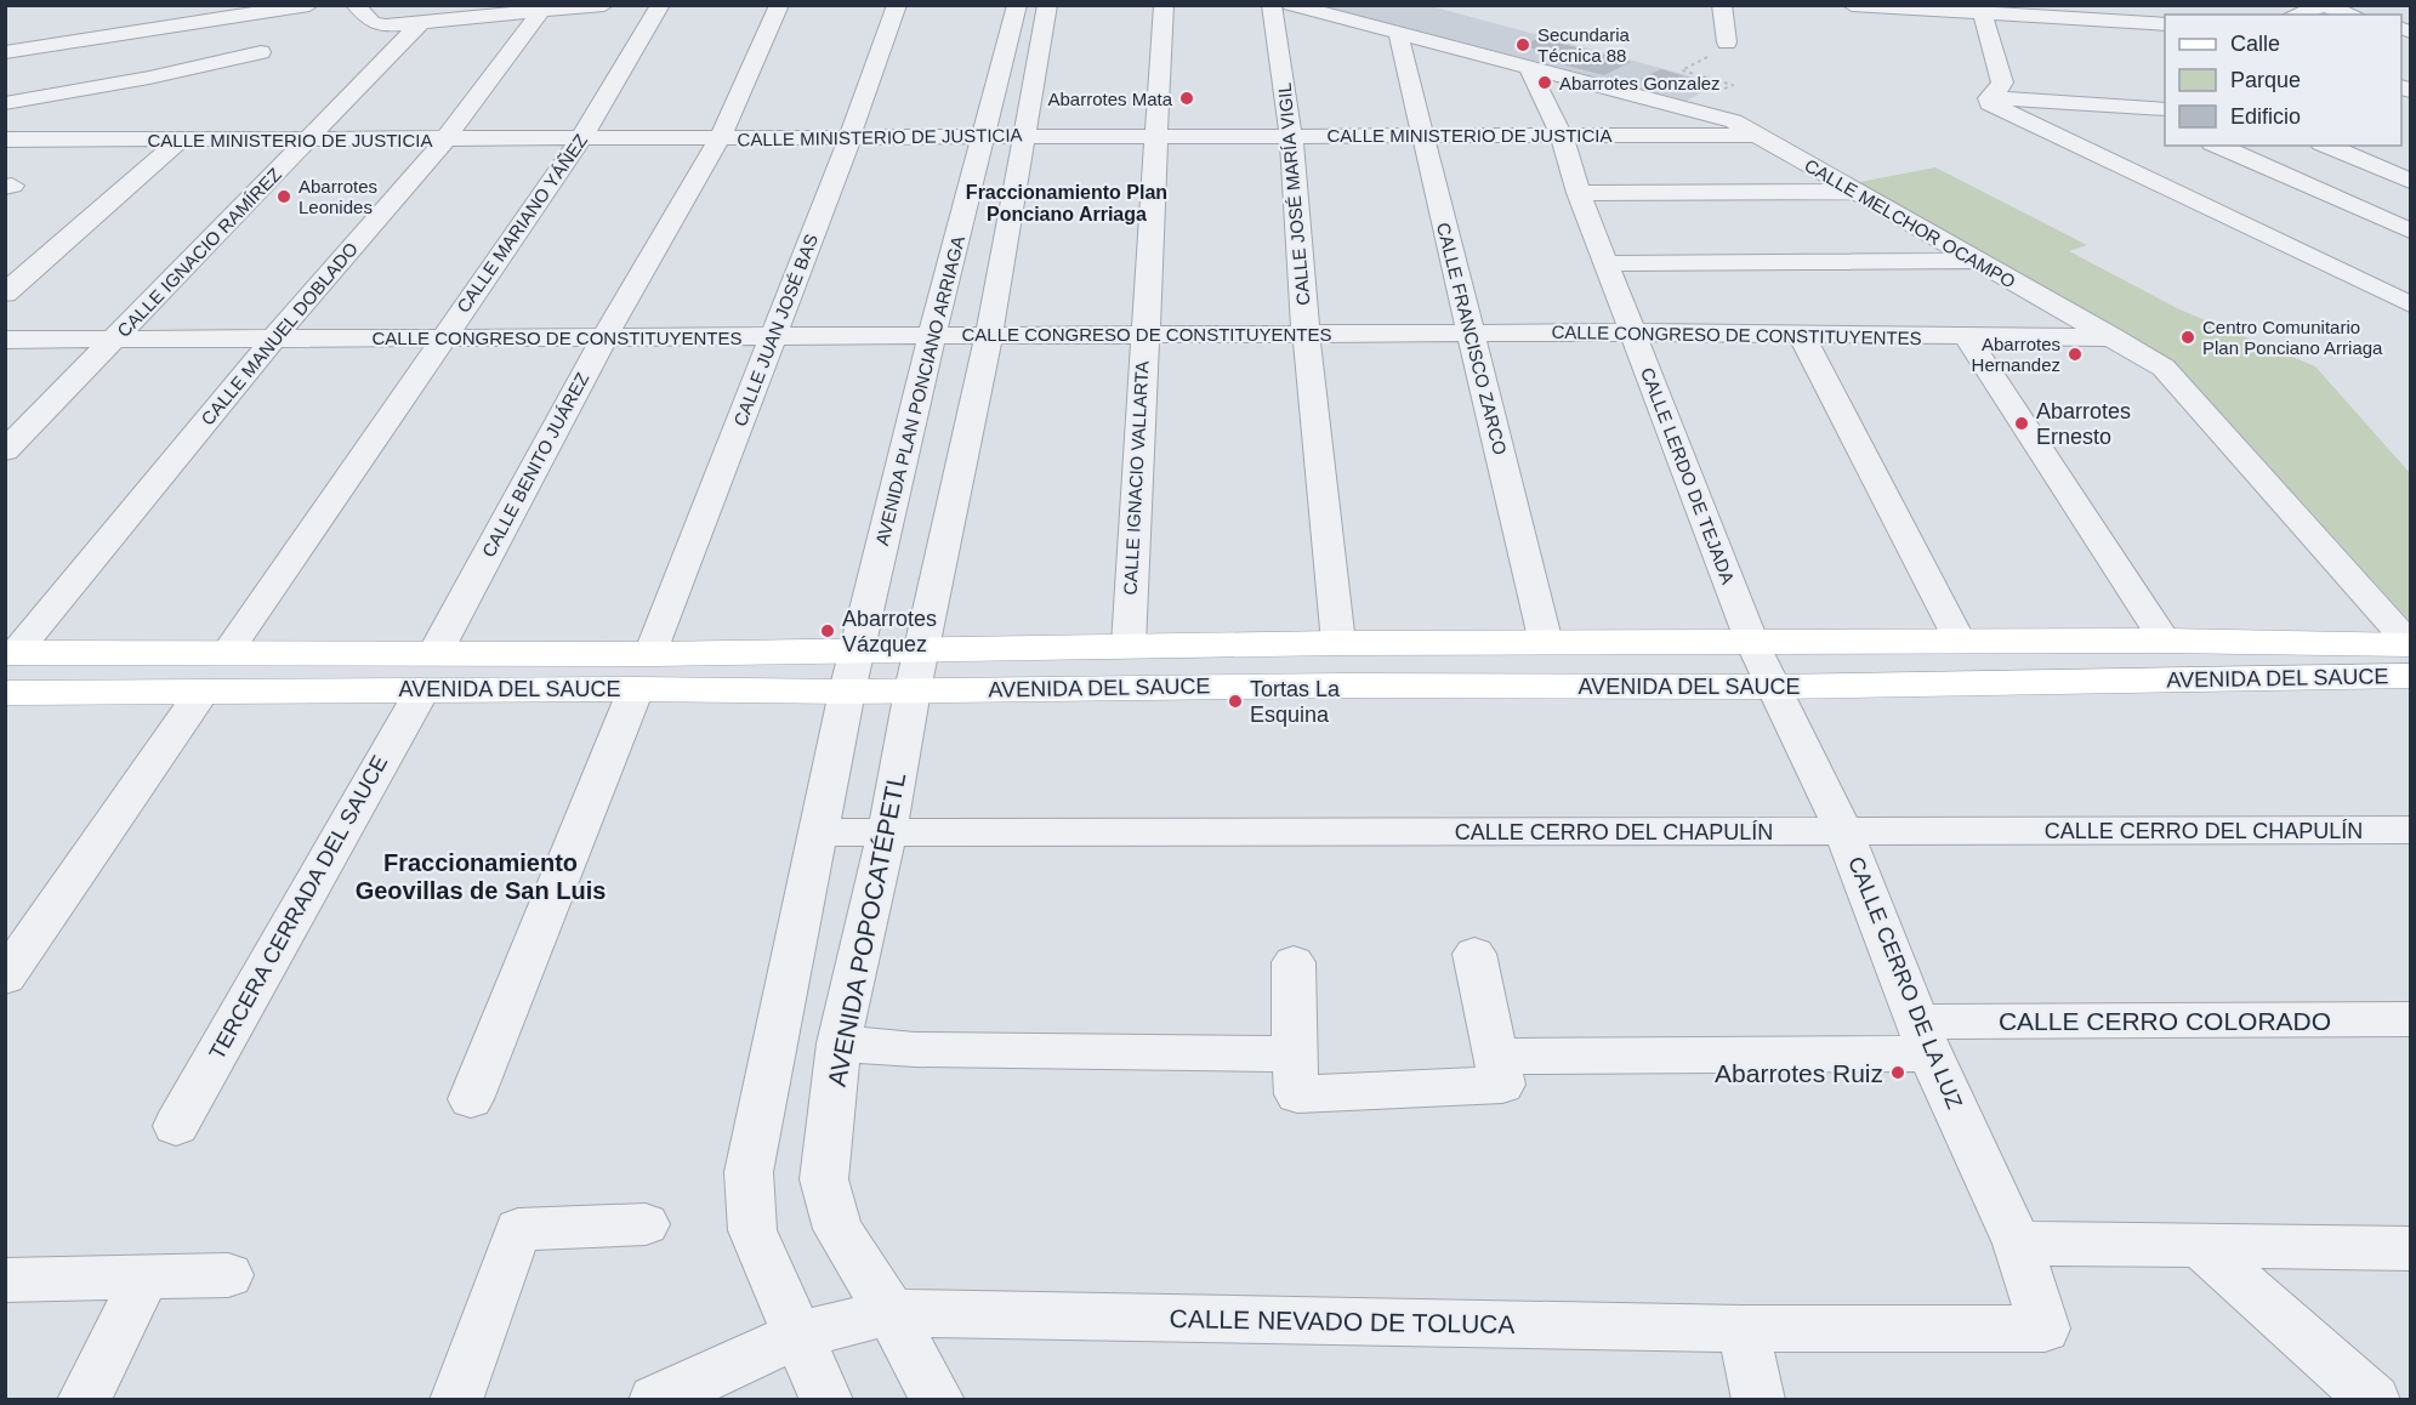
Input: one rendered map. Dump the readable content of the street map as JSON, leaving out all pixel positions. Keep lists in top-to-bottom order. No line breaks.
{"streets":{"main road":["AVENIDA DEL SAUCE"],"street":["CALLE MINISTERIO DE JUSTICIA","CALLE JOSÉ MARÍA VIGIL","CALLE MARIANO YÁÑEZ","CALLE MELCHOR OCAMPO","CALLE IGNACIO RAMÍREZ","CALLE JUAN JOSÉ BAS","CALLE MANUEL DOBLADO","CALLE CONGRESO DE CONSTITUYENTES","CALLE FRANCISCO ZARCO","AVENIDA PLAN PONCIANO ARRIAGA","CALLE BENITO JUÁREZ","CALLE LERDO DE TEJADA","CALLE IGNACIO VALLARTA","CALLE CERRO DEL CHAPULÍN","TERCERA CERRADA DEL SAUCE","AVENIDA POPOCATÉPETL","CALLE CERRO DE LA LUZ","CALLE CERRO COLORADO","CALLE NEVADO DE TOLUCA"]},"crossings":[["CALLE MINISTERIO DE JUSTICIA","CALLE JOSÉ MARÍA VIGIL"],["CALLE MINISTERIO DE JUSTICIA","CALLE MARIANO YÁÑEZ"],["CALLE MINISTERIO DE JUSTICIA","CALLE MELCHOR OCAMPO"],["CALLE MINISTERIO DE JUSTICIA","CALLE IGNACIO RAMÍREZ"],["CALLE MINISTERIO DE JUSTICIA","CALLE JUAN JOSÉ BAS"],["CALLE MINISTERIO DE JUSTICIA","CALLE MANUEL DOBLADO"],["CALLE MINISTERIO DE JUSTICIA","CALLE FRANCISCO ZARCO"],["CALLE MINISTERIO DE JUSTICIA","AVENIDA PLAN PONCIANO ARRIAGA"],["CALLE MINISTERIO DE JUSTICIA","CALLE BENITO JUÁREZ"],["CALLE MINISTERIO DE JUSTICIA","CALLE LERDO DE TEJADA"],["CALLE MINISTERIO DE JUSTICIA","CALLE IGNACIO VALLARTA"],["CALLE JOSÉ MARÍA VIGIL","CALLE CONGRESO DE CONSTITUYENTES"],["CALLE JOSÉ MARÍA VIGIL","AVENIDA DEL SAUCE"],["CALLE MARIANO YÁÑEZ","CALLE CONGRESO DE CONSTITUYENTES"],["CALLE MARIANO YÁÑEZ","AVENIDA DEL SAUCE"],["CALLE MELCHOR OCAMPO","CALLE CONGRESO DE CONSTITUYENTES"],["CALLE MELCHOR OCAMPO","CALLE FRANCISCO ZARCO"],["CALLE MELCHOR OCAMPO","CALLE LERDO DE TEJADA"],["CALLE MELCHOR OCAMPO","AVENIDA DEL SAUCE"],["CALLE IGNACIO RAMÍREZ","CALLE CONGRESO DE CONSTITUYENTES"],["CALLE JUAN JOSÉ BAS","CALLE CONGRESO DE CONSTITUYENTES"],["CALLE JUAN JOSÉ BAS","AVENIDA DEL SAUCE"],["CALLE MANUEL DOBLADO","CALLE CONGRESO DE CONSTITUYENTES"],["CALLE MANUEL DOBLADO","AVENIDA DEL SAUCE"],["CALLE CONGRESO DE CONSTITUYENTES","CALLE FRANCISCO ZARCO"],["CALLE CONGRESO DE CONSTITUYENTES","AVENIDA PLAN PONCIANO ARRIAGA"],["CALLE CONGRESO DE CONSTITUYENTES","CALLE BENITO JUÁREZ"],["CALLE CONGRESO DE CONSTITUYENTES","CALLE LERDO DE TEJADA"],["CALLE CONGRESO DE CONSTITUYENTES","CALLE IGNACIO VALLARTA"],["CALLE FRANCISCO ZARCO","AVENIDA DEL SAUCE"],["AVENIDA PLAN PONCIANO ARRIAGA","AVENIDA DEL SAUCE"],["CALLE BENITO JUÁREZ","AVENIDA DEL SAUCE"],["CALLE BENITO JUÁREZ","TERCERA CERRADA DEL SAUCE"],["CALLE LERDO DE TEJADA","AVENIDA DEL SAUCE"],["CALLE LERDO DE TEJADA","CALLE CERRO DE LA LUZ"],["CALLE IGNACIO VALLARTA","AVENIDA DEL SAUCE"],["AVENIDA DEL SAUCE","TERCERA CERRADA DEL SAUCE"],["AVENIDA DEL SAUCE","AVENIDA POPOCATÉPETL"],["AVENIDA DEL SAUCE","CALLE CERRO DE LA LUZ"],["CALLE CERRO DEL CHAPULÍN","AVENIDA POPOCATÉPETL"],["CALLE CERRO DEL CHAPULÍN","CALLE CERRO DE LA LUZ"],["AVENIDA POPOCATÉPETL","CALLE CERRO COLORADO"],["AVENIDA POPOCATÉPETL","CALLE NEVADO DE TOLUCA"],["CALLE CERRO DE LA LUZ","CALLE CERRO COLORADO"],["CALLE CERRO DE LA LUZ","CALLE NEVADO DE TOLUCA"]],"districts":["Fraccionamiento Plan Ponciano Arriaga","Fraccionamiento Geovillas de San Luis"],"places":["Secundaria Técnica 88","Abarrotes Gonzalez","Abarrotes Mata","Abarrotes Leonides","Centro Comunitario Plan Ponciano Arriaga","Abarrotes Hernandez","Abarrotes Ernesto","Abarrotes Vázquez","Tortas La Esquina","Abarrotes Ruiz"],"legend":["Calle","Parque","Edificio"]}
